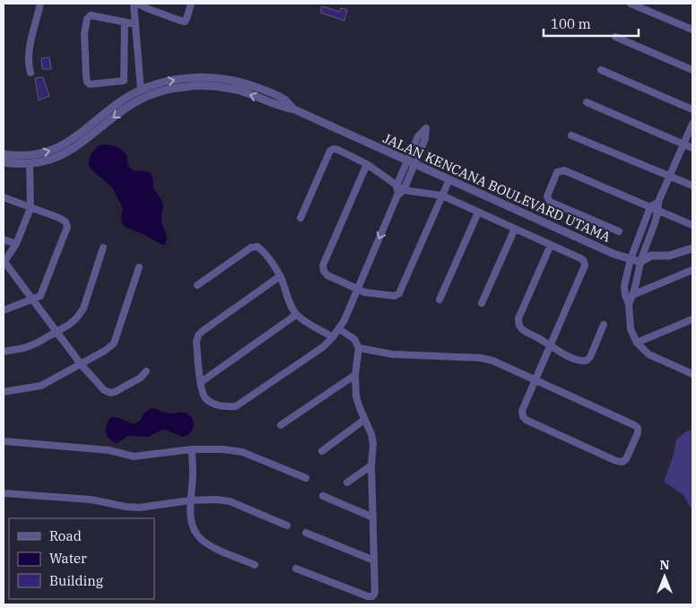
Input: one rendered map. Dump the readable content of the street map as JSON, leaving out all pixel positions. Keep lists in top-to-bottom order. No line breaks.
{"streets":{"street":["JALAN KENCANA BOULEVARD UTAMA"]},"legend":["Road","Water","Building"],"scale_bar":"100 m","north":"top"}
